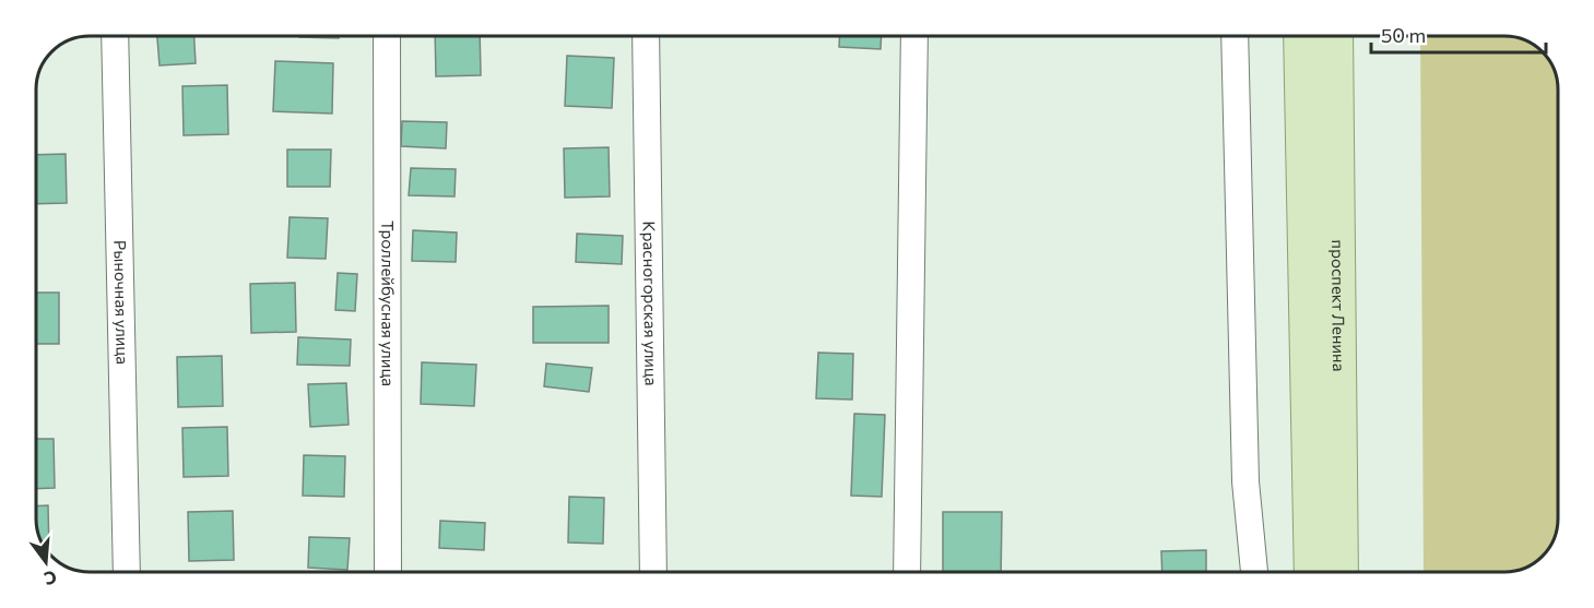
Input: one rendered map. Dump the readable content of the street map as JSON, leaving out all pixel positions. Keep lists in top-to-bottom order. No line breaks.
{"streets":{"main road":["проспект Ленина"],"street":["Рыночная улица","Троллейбусная улица","Красногорская улица"]},"scale_bar":"50 m","north":"bottom"}
